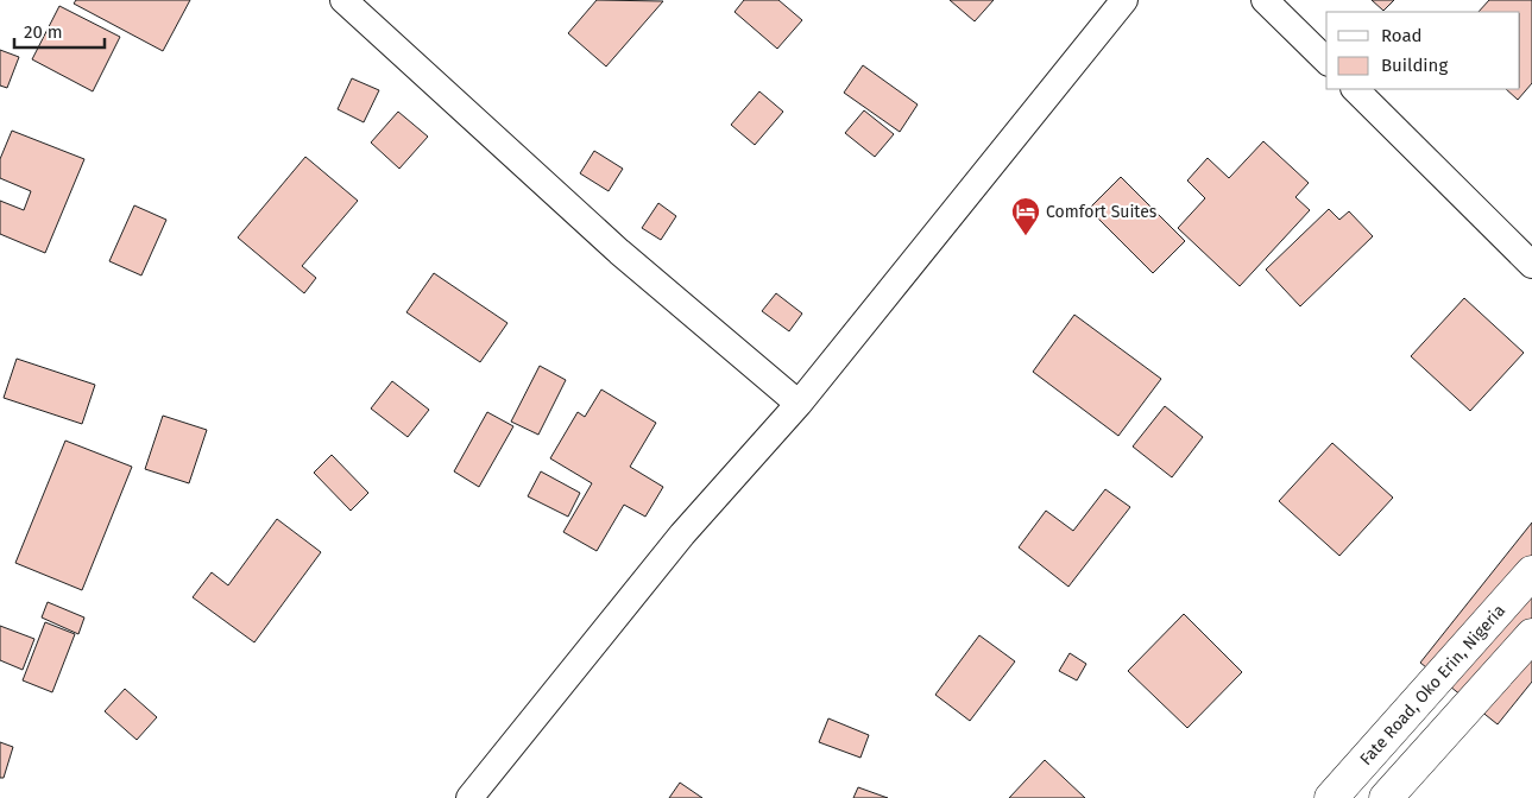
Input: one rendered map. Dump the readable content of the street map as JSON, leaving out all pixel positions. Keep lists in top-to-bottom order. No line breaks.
{"streets":{"street":["Fate Road, Oko Erin, Nigeria"]},"places":{"hotel":["Comfort Suites"]},"legend":["Road","Building"],"scale_bar":"20 m"}
